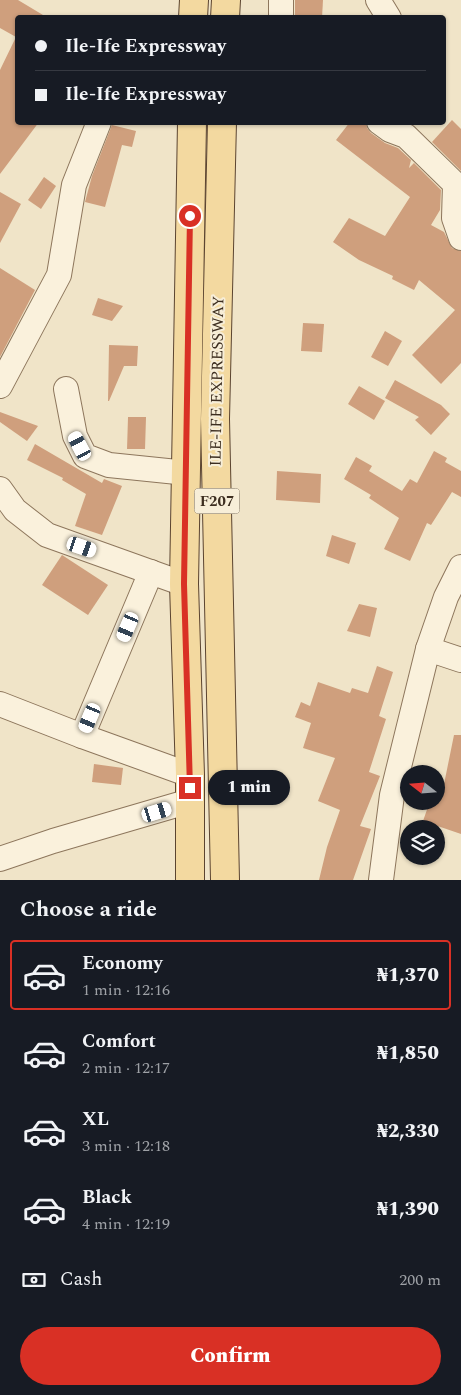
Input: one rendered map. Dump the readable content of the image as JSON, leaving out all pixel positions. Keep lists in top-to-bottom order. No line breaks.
{"streets":{"main road":["ILE-IFE EXPRESSWAY","F207"]},"north":"left","page":{"banner":["Ile-Ife Expressway","Ile-Ife Expressway"],"bubble":"1 min","heading":"Choose a ride","list":[{"name":"Economy","note":"1 min · 12:16","value":"₦1,370"},{"name":"Comfort","note":"2 min · 12:17","value":"₦1,850"},{"name":"XL","note":"3 min · 12:18","value":"₦2,330"},{"name":"Black","note":"4 min · 12:19","value":"₦1,390"}],"pay":["Cash","200 m"],"buttons":"Confirm"}}
